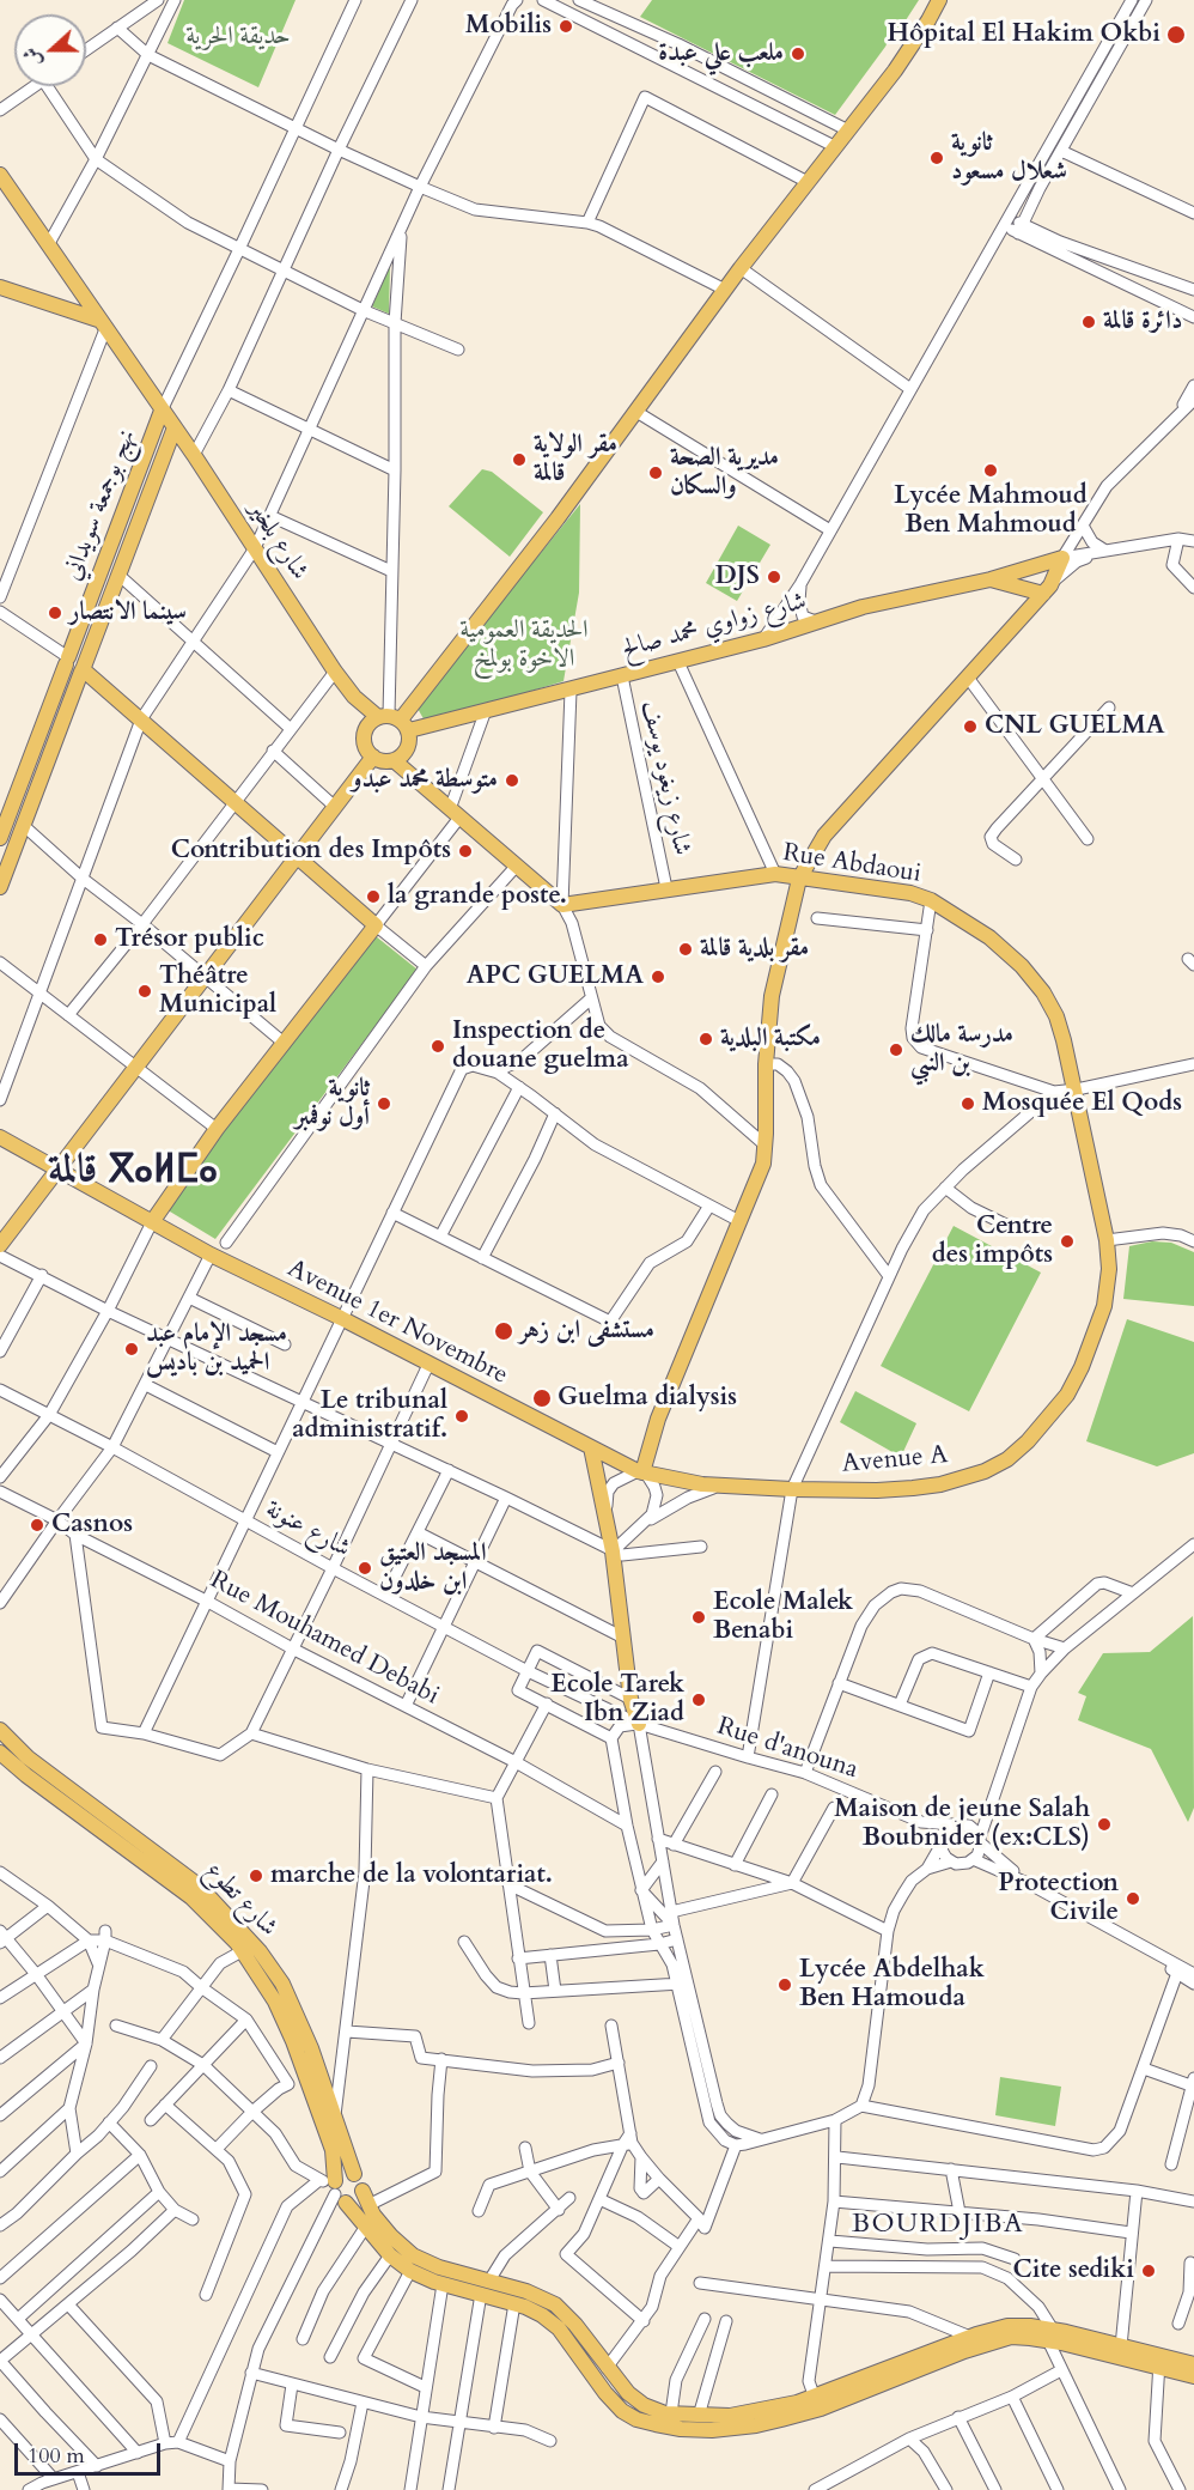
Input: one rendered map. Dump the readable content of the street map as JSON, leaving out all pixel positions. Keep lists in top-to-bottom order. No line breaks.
{"streets":{"main road":["نهج بوجمعة سويداني","شارع بلخير","شارع زواوي محمد صالح","Rue Abdaoui","Avenue 1er Novembre","Avenue A","شارع تطوع"],"street":["شارع زيغود يوسف","شارع عنونة","Rue Mouhamed Debabi","Rue d'anouna"]},"crossings":[["نهج بوجمعة سويداني","شارع بلخير"],["شارع بلخير","شارع زواوي محمد صالح"],["شارع زواوي محمد صالح","شارع زيغود يوسف"],["شارع زيغود يوسف","Rue Abdaoui"],["Rue Abdaoui","Avenue A"],["Avenue 1er Novembre","Avenue A"],["شارع عنونة","Rue d'anouna"]],"districts":["قالمة ⴳⴰⵍⵎⴰ","BOURDJIBA"],"parks":["حديقة الحرية","الحديقة العمومية الاخوة بولمخ"],"places":["Mobilis","Hôpital El Hakim Okbi","ملعب علي عبدة","ثانوية شعلال مسعود","دائرة قالمة","مقر الولاية قالمة","Lycée Mahmoud Ben Mahmoud","مديرية الصحة والسكان","DJS","سينما الانتصار","CNL GUELMA","متوسطة محمد عبدو","Contribution des Impôts","la grande poste.","Trésor public","مقر بلدية قالمة","APC GUELMA","Théâtre Municipal","مكتبة البلدية","Inspection de douane guelma","مدرسة مالك بن النبي","ثانوية أول نوفمبر","Mosquée El Qods","Centre des impôts","مستشفى ابن زهر","مسجد الإمام عبد الحميد بن باديس","Guelma dialysis","Le tribunal administratif.","Casnos","المسجد العتيق ابن خلدون","Ecole Malek Benabi","Ecole Tarek Ibn Ziad","Maison de jeune Salah Boubnider (ex:CLS)","marche de la volontariat.","Protection Civile","Lycée Abdelhak Ben Hamouda","Cite sediki"],"scale_bar":"100 m","north":"left"}
